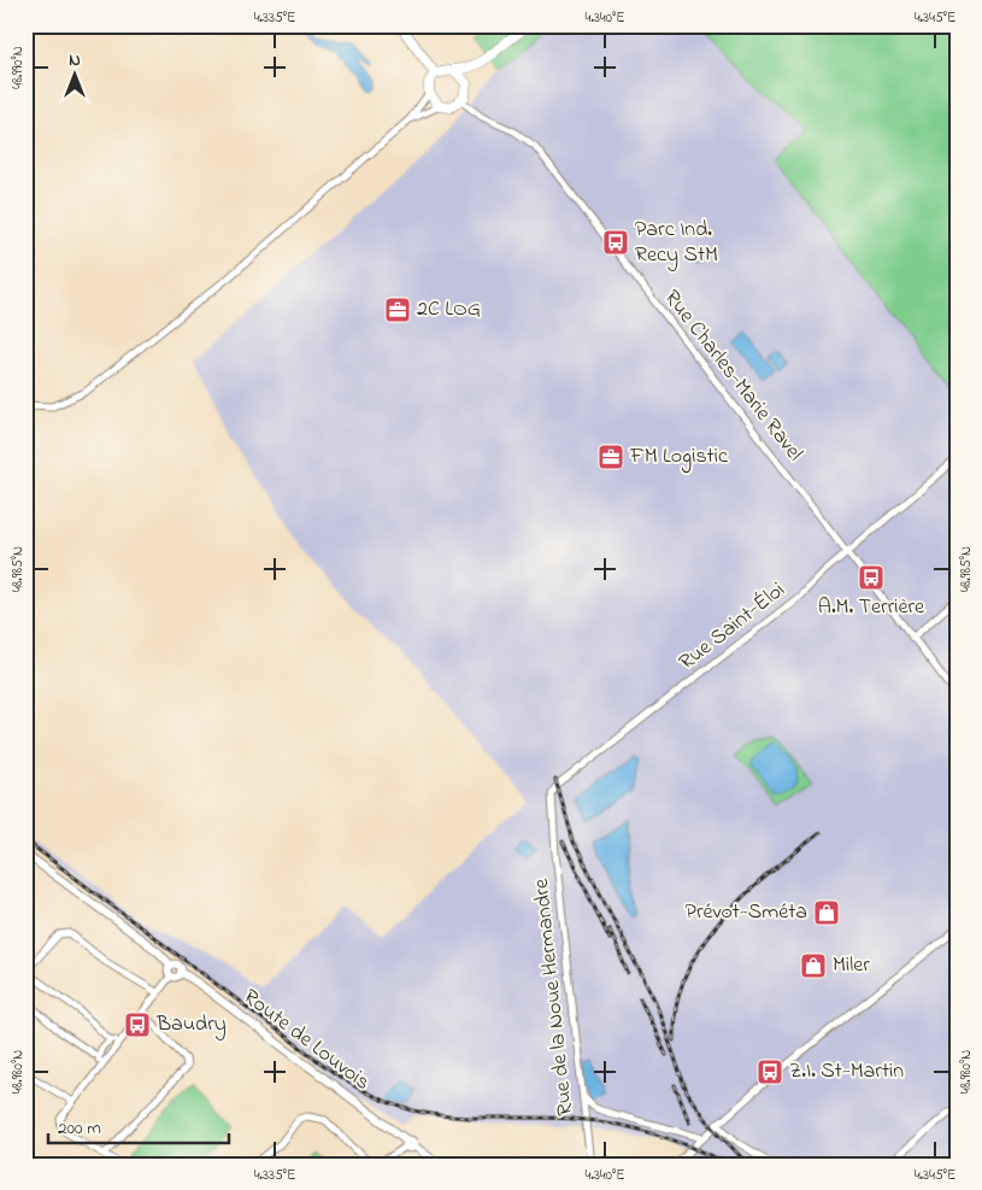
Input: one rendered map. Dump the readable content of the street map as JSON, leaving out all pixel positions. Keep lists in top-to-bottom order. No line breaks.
{"streets":{"street":["Rue Charles-Marie Ravel","Rue Saint-Éloi","Rue de la Noue Hermandre","Route de Louvois"]},"crossings":[["Rue Charles-Marie Ravel","Rue Saint-Éloi"],["Rue Saint-Éloi","Rue de la Noue Hermandre"]],"places":{"bus stop":["Parc Ind. Recy StM","A.M. Terrière","Baudry","Z.I. St-Martin"],"office":["2C LOG","FM Logistic"],"shop":["Prévot-Sméta","Miler"]},"scale_bar":"200 m","north":"top","coordinates":["4.335°E","4.340°E","4.345°E","48.990°N","48.985°N","48.980°N"]}
